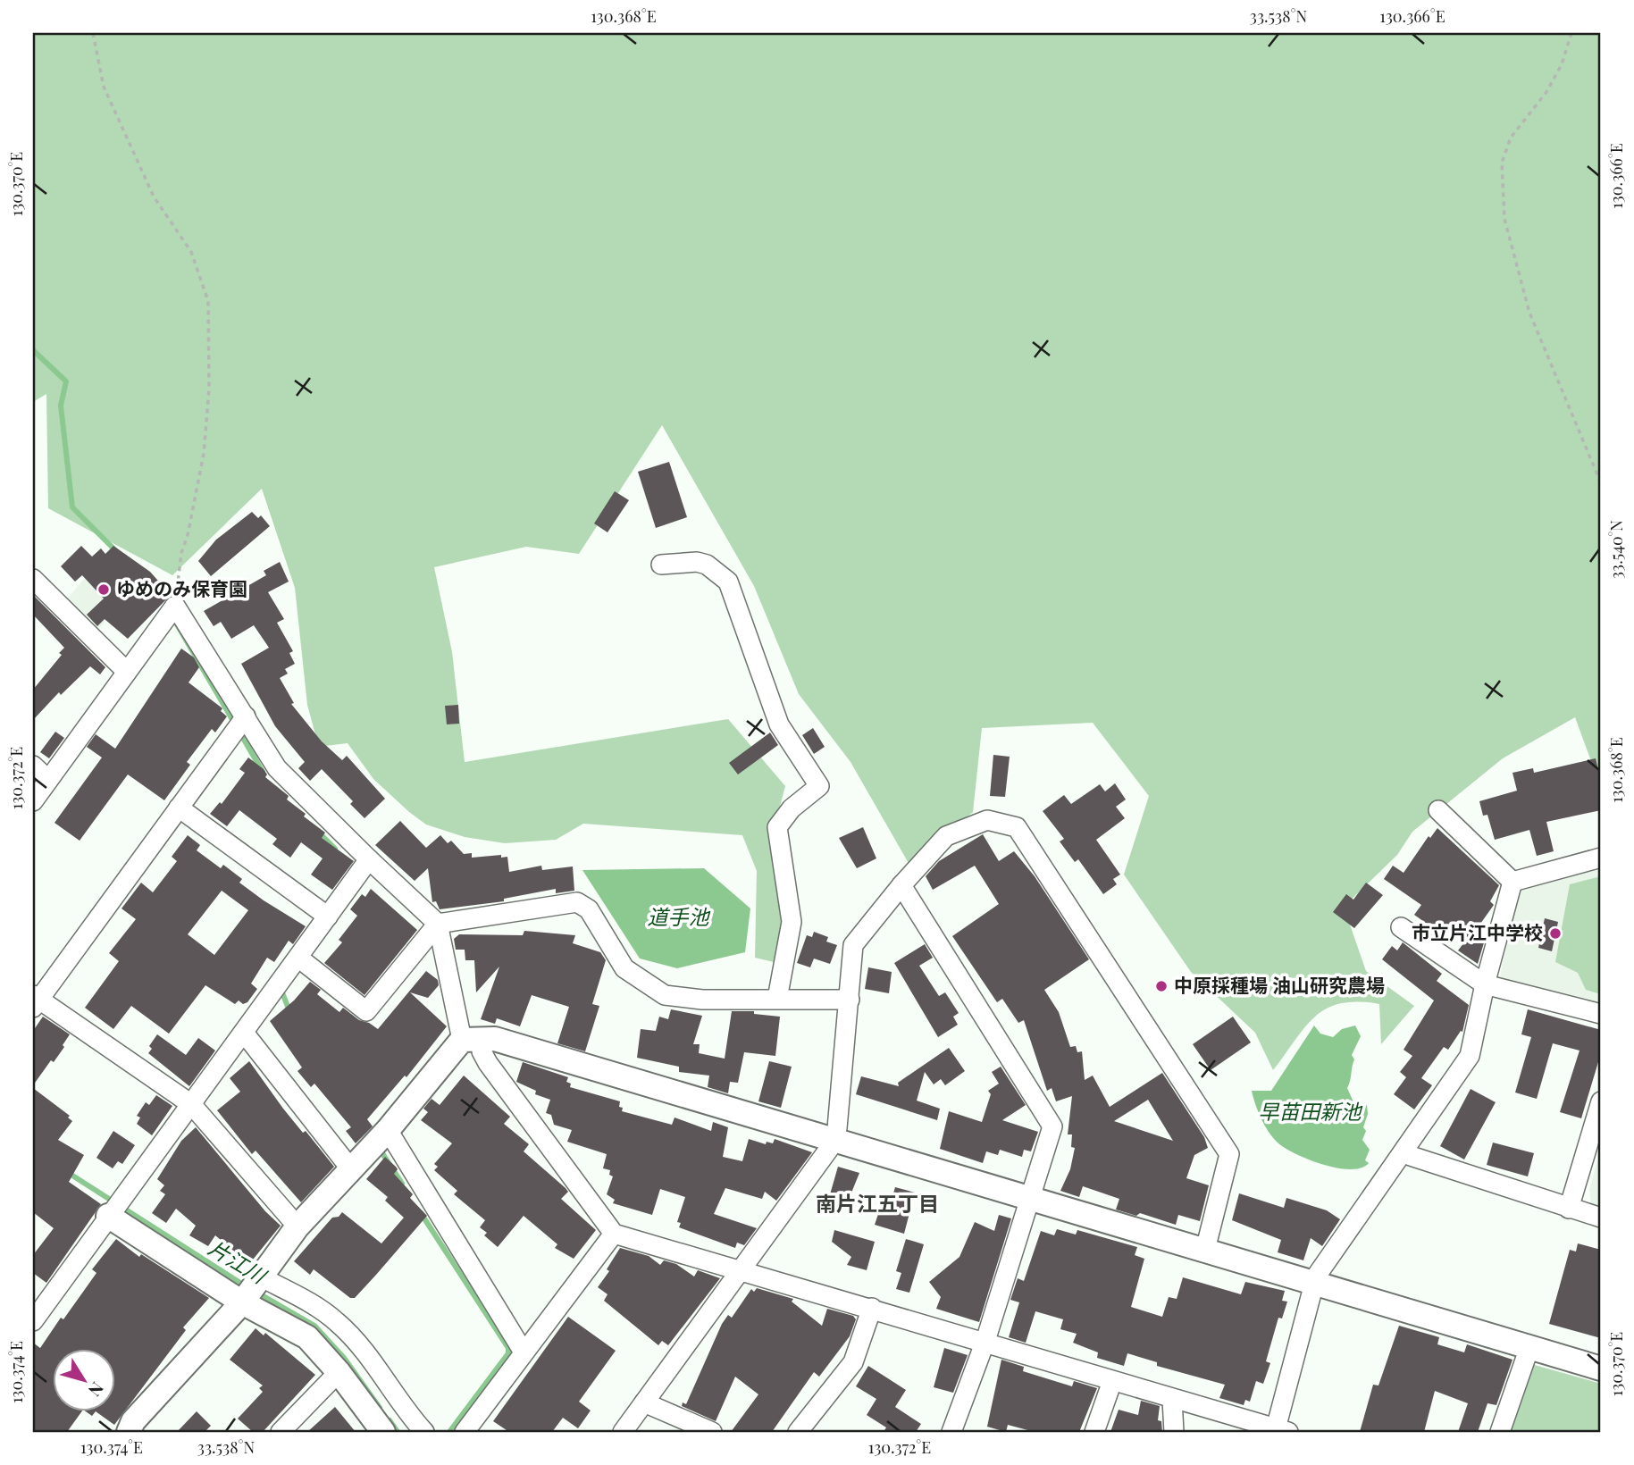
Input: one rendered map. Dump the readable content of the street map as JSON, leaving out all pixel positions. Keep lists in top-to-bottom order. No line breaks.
{"districts":["南片江五丁目"],"water":["道手池","早苗田新池","片江川"],"places":["ゆめのみ保育園","市立片江中学校","中原採種場 油山研究農場"],"north":"bottom right","coordinates":["130.368°E","33.538°N","130.366°E","130.370°E","33.540°N","130.372°E","130.374°E"]}
